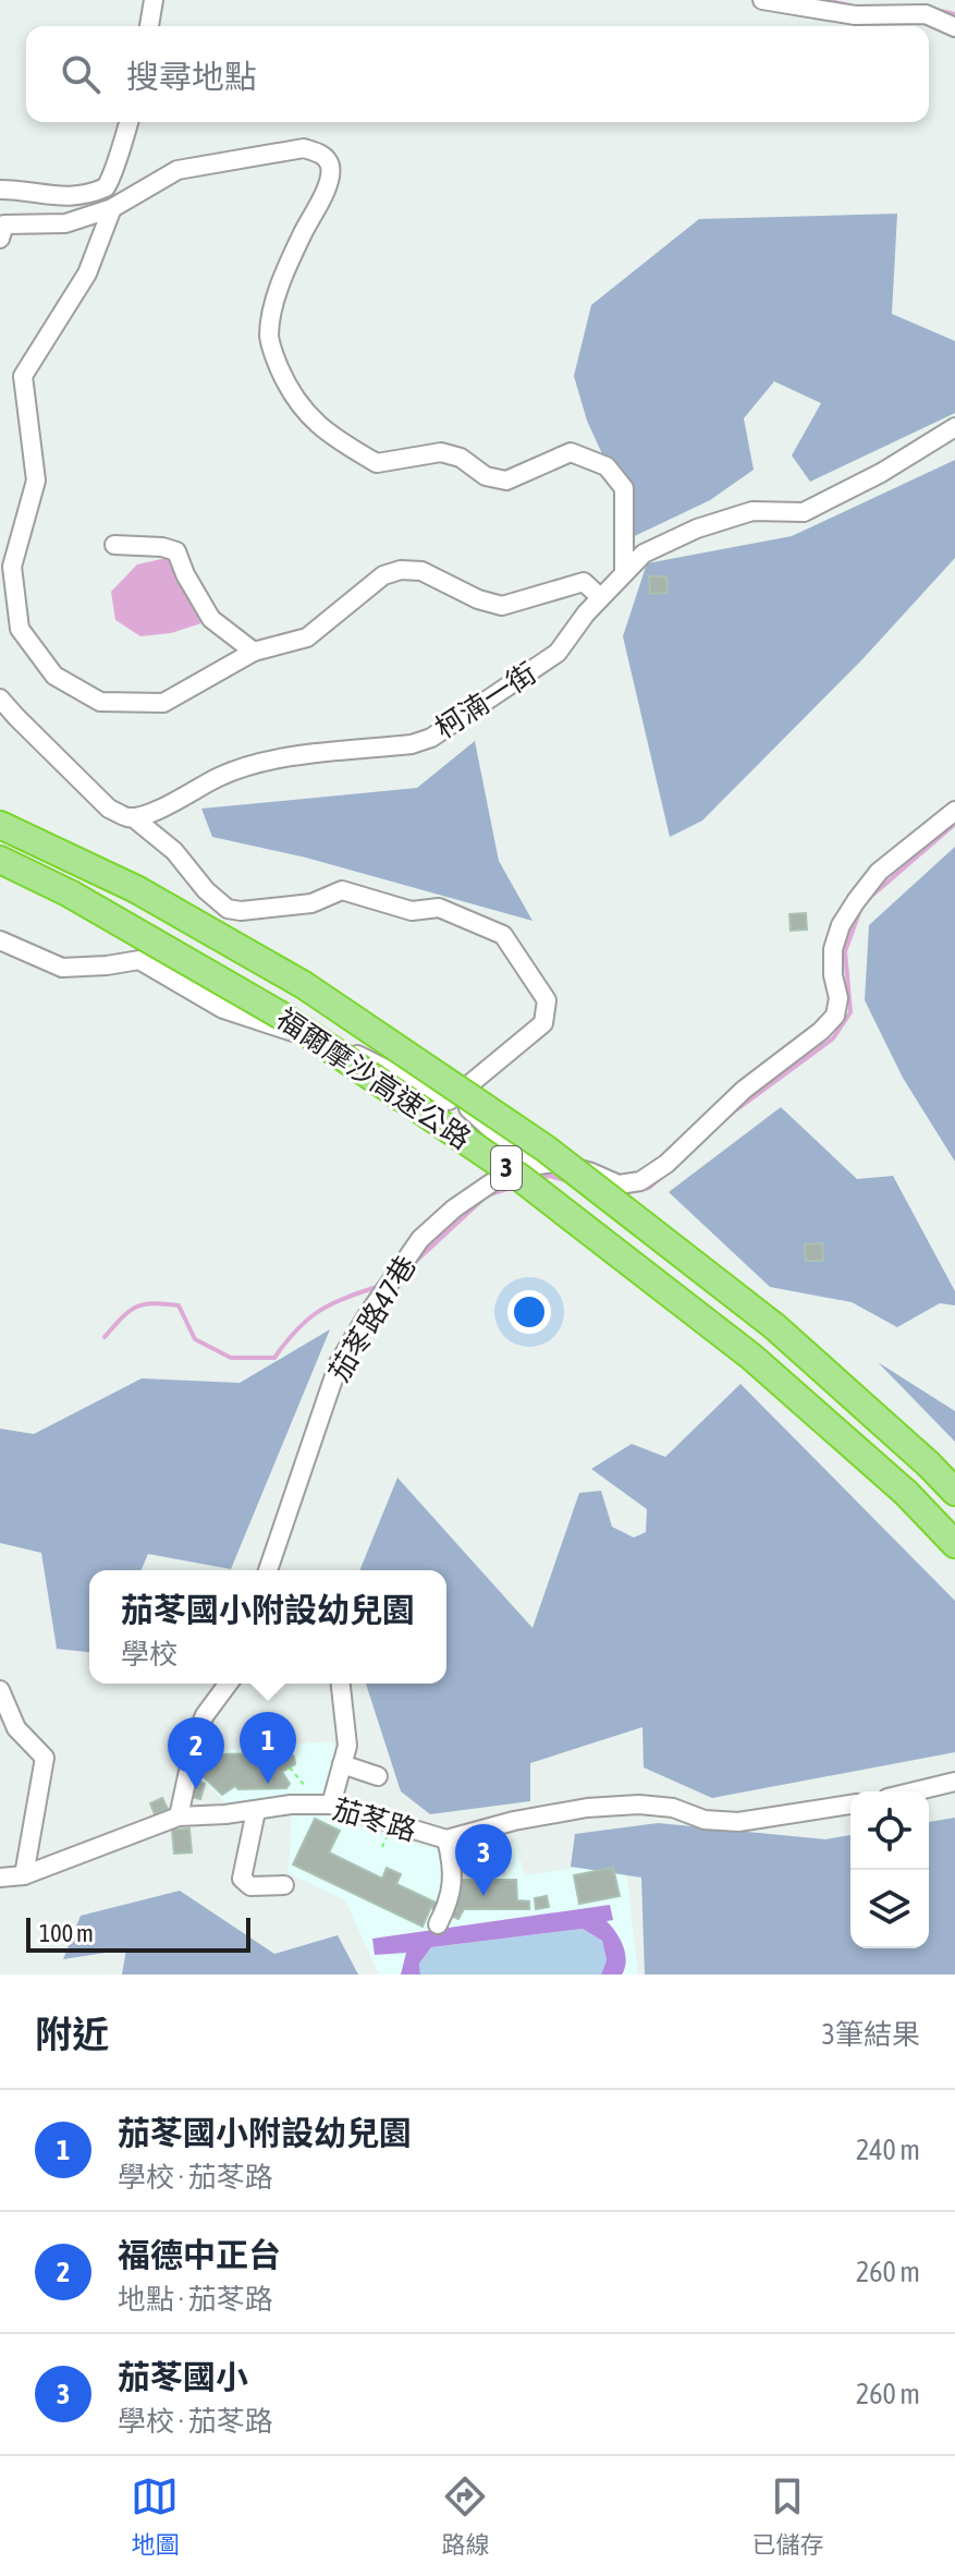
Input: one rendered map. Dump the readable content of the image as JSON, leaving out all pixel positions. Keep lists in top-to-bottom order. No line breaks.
{"streets":{"highway":["福爾摩沙高速公路","3"],"street":["柯湳一街","茄苳路47巷","茄苳路"]},"scale_bar":"100 m","page":{"search":"搜尋地點","popup":["茄苳國小附設幼兒園","學校"],"pins":["1","2","3"],"scale":"100 m","heading":["附近","3筆結果"],"list":[{"mark":"1","name":"茄苳國小附設幼兒園","note":"學校 · 茄苳路","value":"240 m"},{"mark":"2","name":"福德中正台","note":"地點 · 茄苳路","value":"260 m"},{"mark":"3","name":"茄苳國小","note":"學校 · 茄苳路","value":"260 m"}],"nav":["地圖","路線","已儲存"]}}
